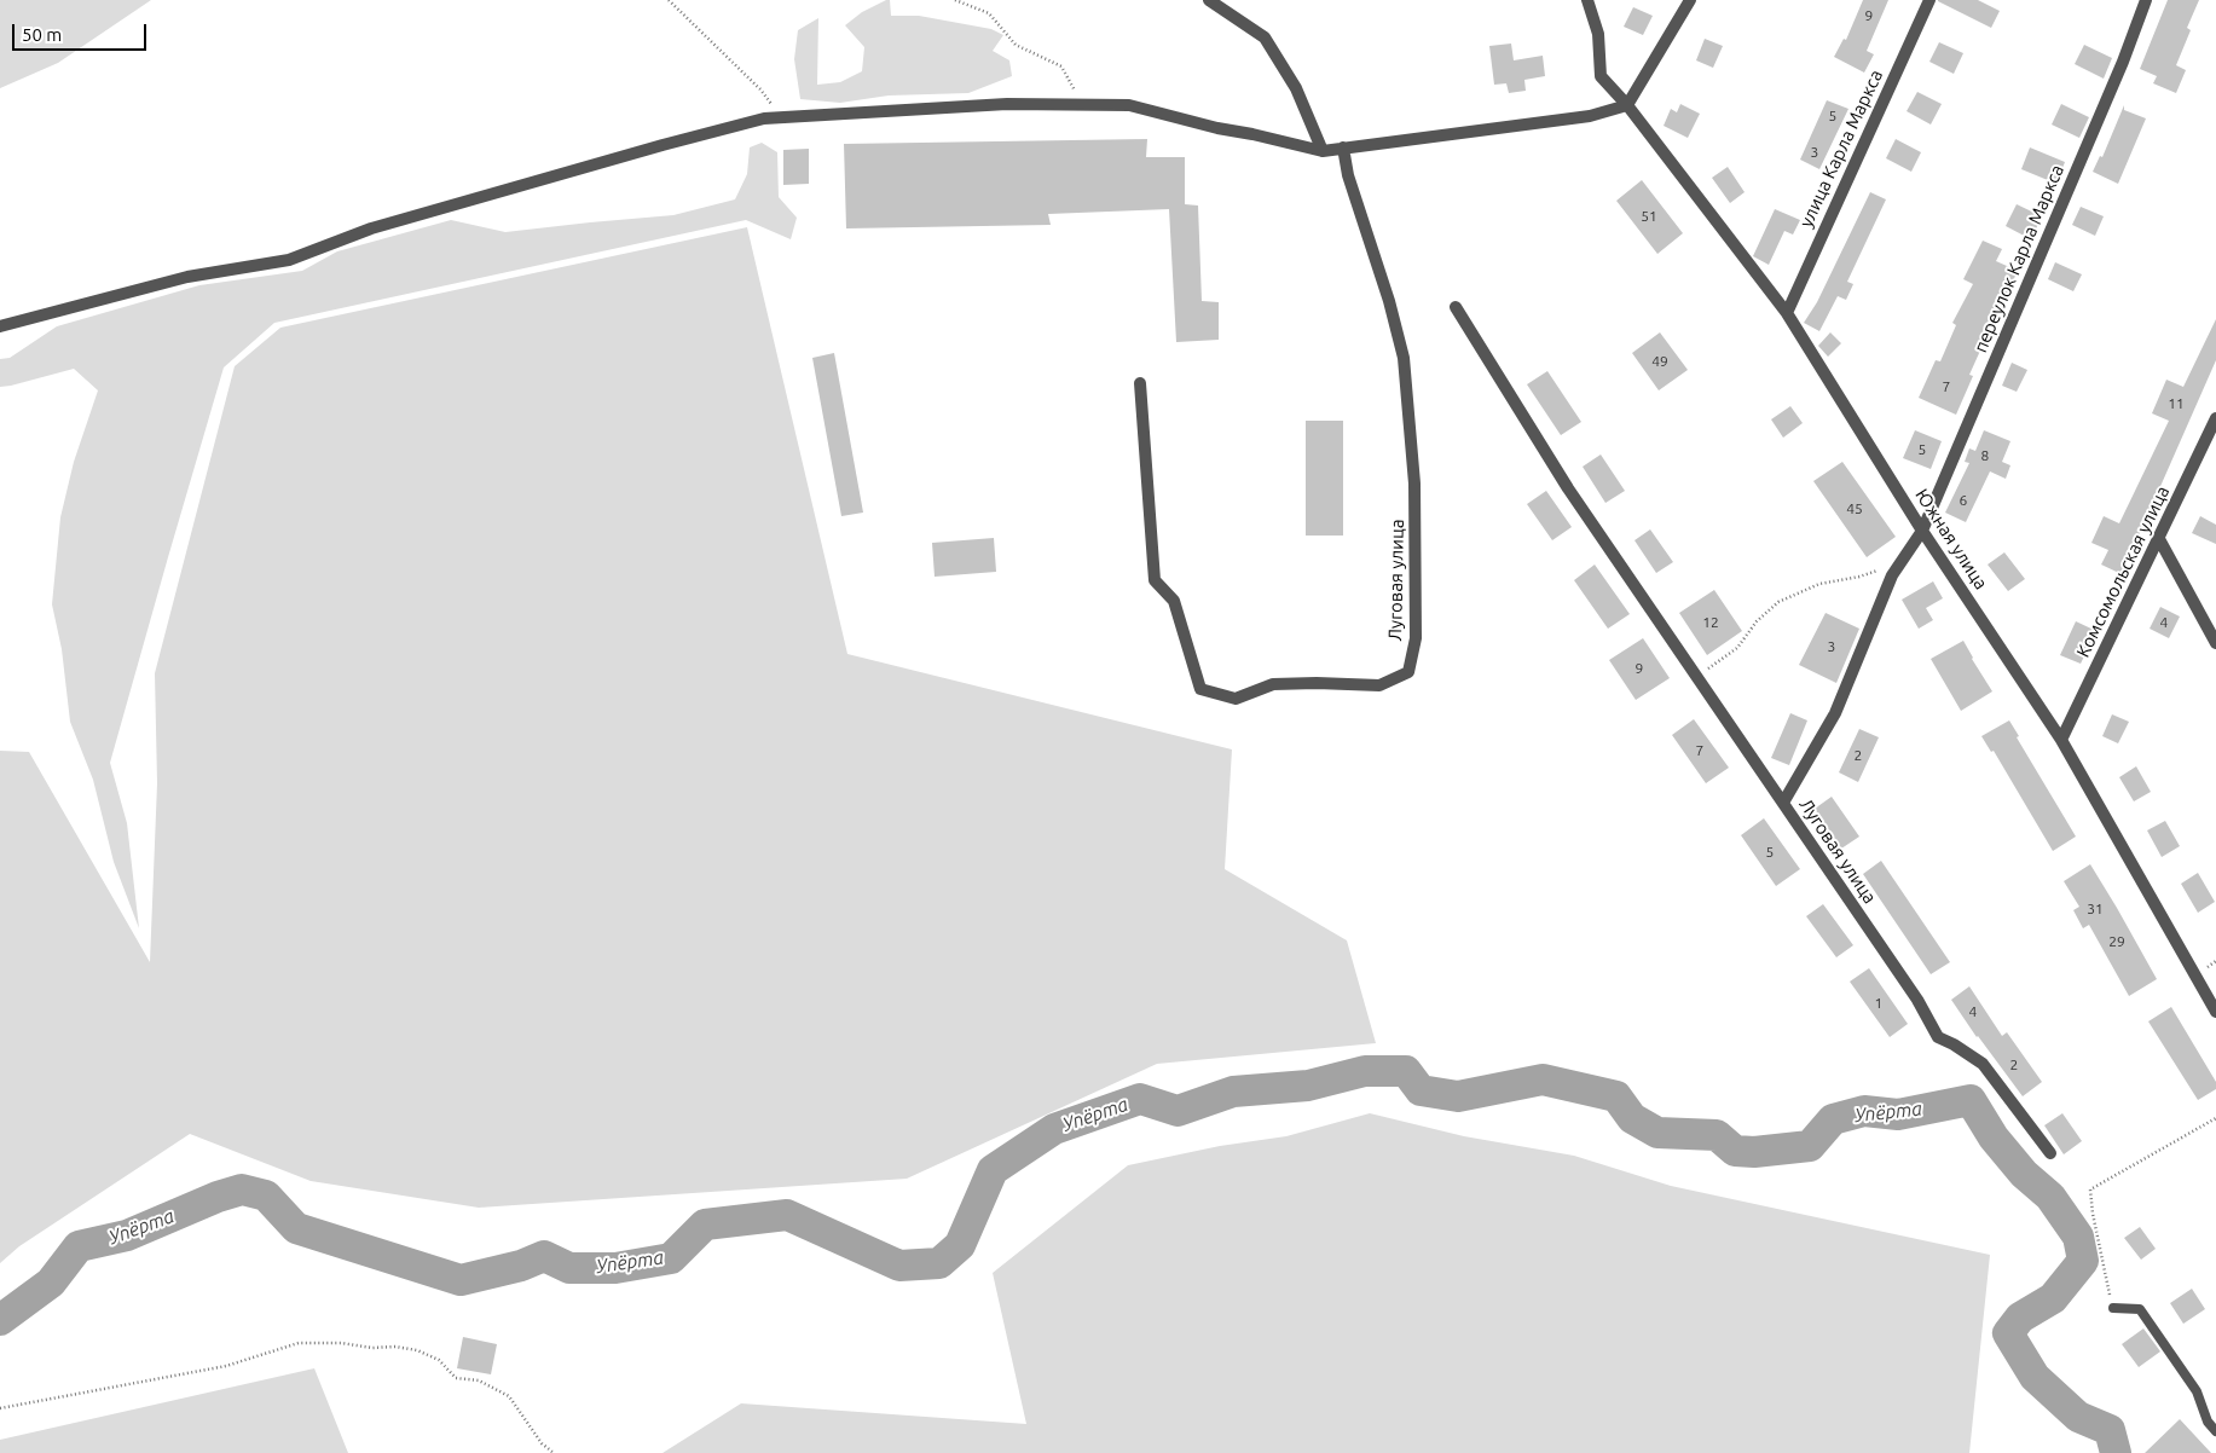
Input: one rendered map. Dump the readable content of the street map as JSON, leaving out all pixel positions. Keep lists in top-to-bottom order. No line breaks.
{"streets":{"street":["улица Карла Маркса","переулок Карла Маркса","Южная улица","Комсомольская улица","Луговая улица"]},"crossings":[["улица Карла Маркса","Южная улица"],["переулок Карла Маркса","Южная улица"],["переулок Карла Маркса","Луговая улица"],["Южная улица","Комсомольская улица"]],"water":["Упёрта"],"house_numbers":["9","5","3","51","49","7","11","5","8","6","45","12","4","3","9","7","2","5","31","29","1","4","2"],"scale_bar":"50 m"}
